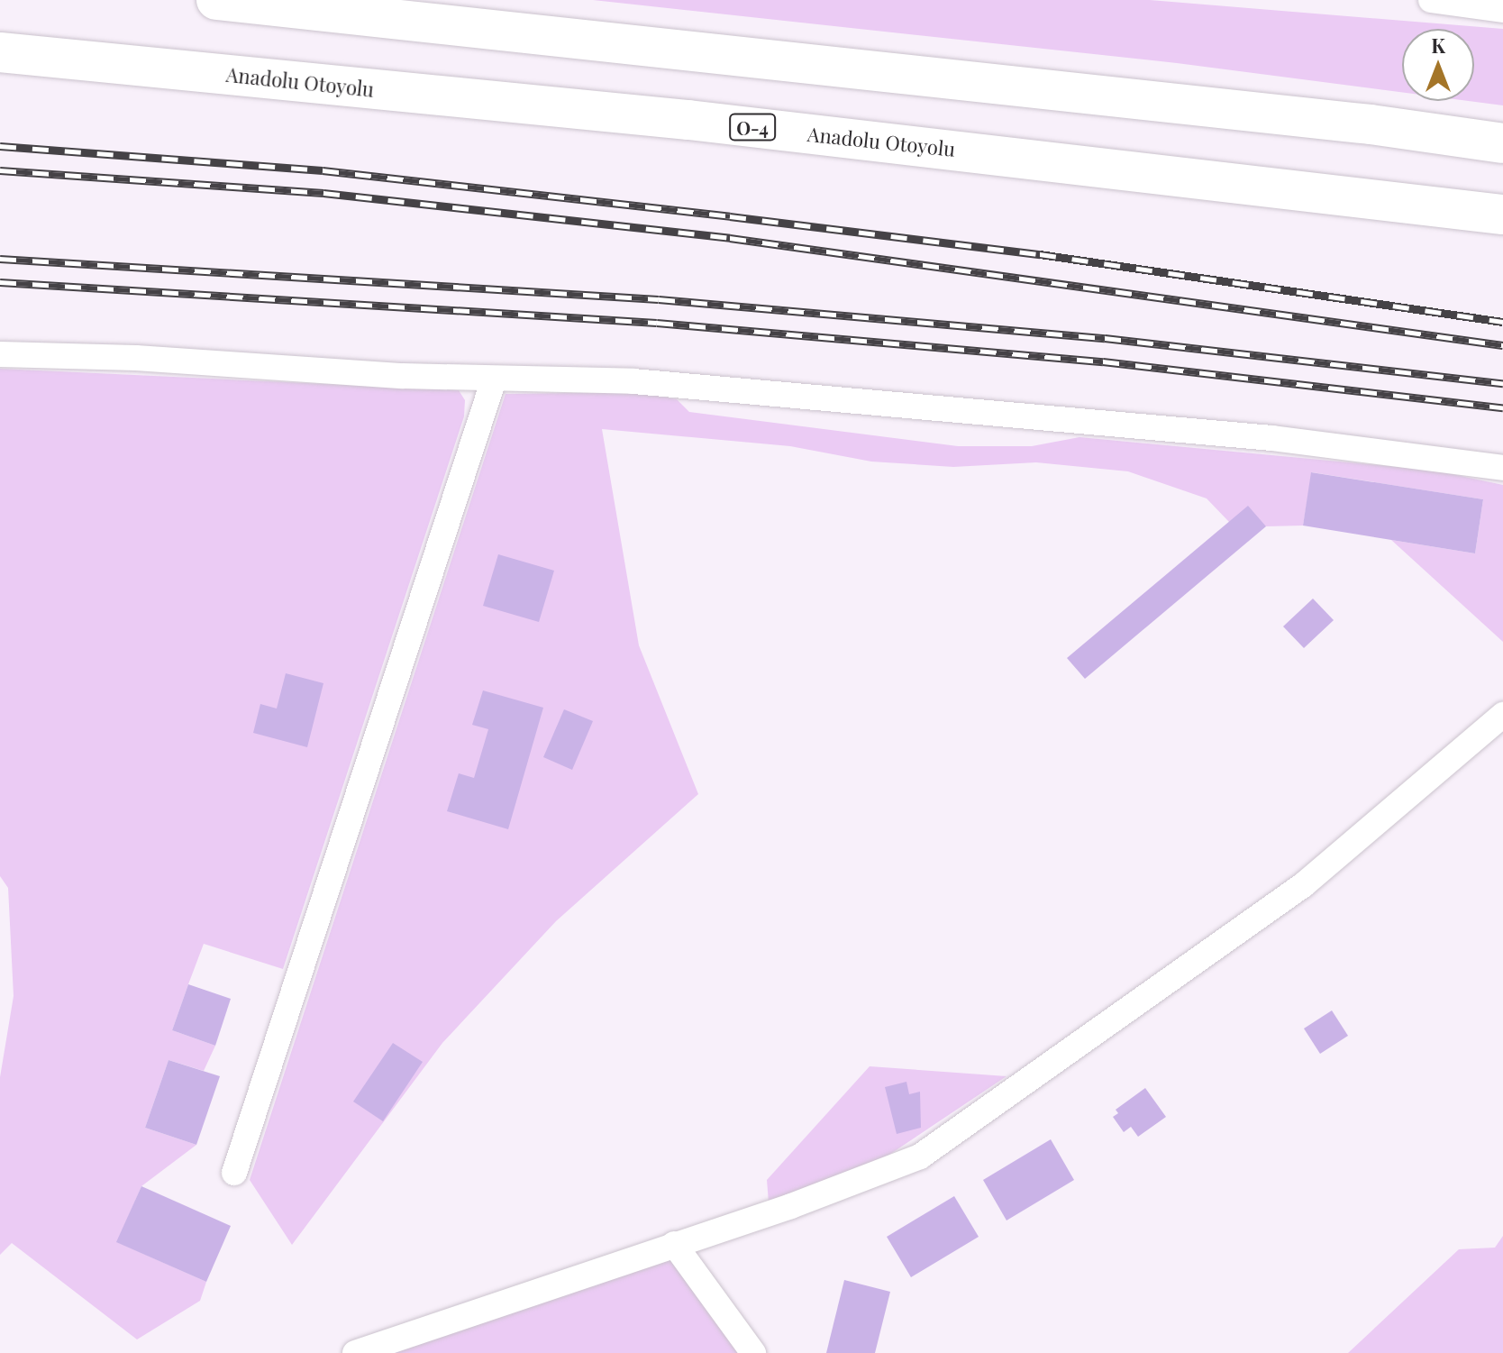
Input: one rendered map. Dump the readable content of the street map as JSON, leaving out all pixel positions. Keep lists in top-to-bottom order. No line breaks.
{"streets":{"highway":["Anadolu Otoyolu","O-4"]},"north":"top"}
